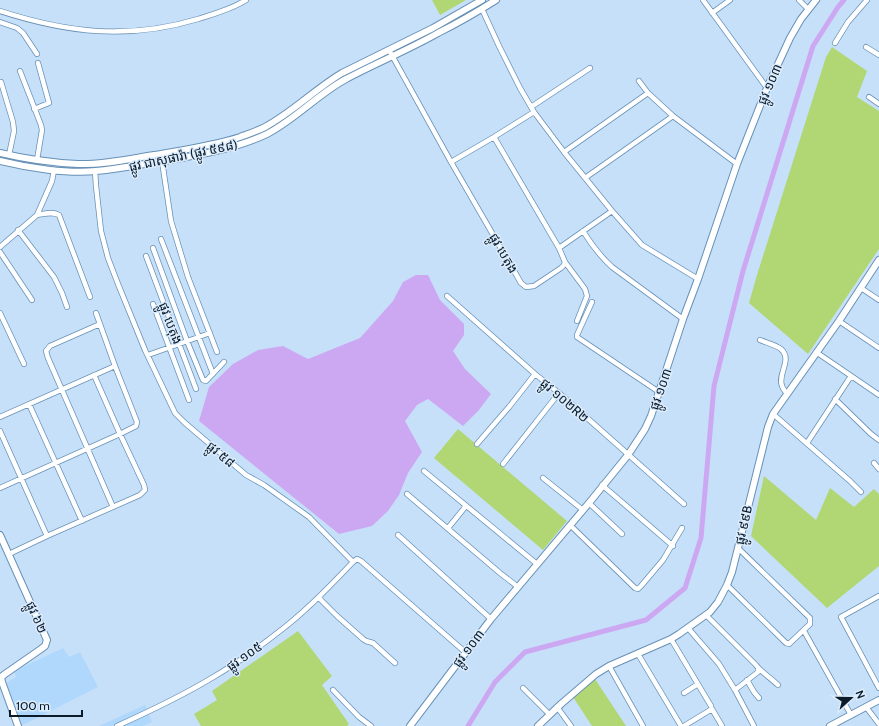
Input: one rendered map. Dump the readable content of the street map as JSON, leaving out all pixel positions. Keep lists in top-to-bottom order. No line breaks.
{"streets":{"street":["ផ្លូវ ១០៣","ផ្លូវ ជាសុផារ៉ា (ផ្លូវ ៥៩៨)","ផ្លូវ បេតុង","ផ្លូវ ១០២R២","ផ្លូវ ៥៨","ផ្លូវ ៩៩B","ផ្លូវ ៦២","ផ្លូវ ១០៥"]},"crossings":[["ផ្លូវ ១០៣","ផ្លូវ ១០២R២"],["ផ្លូវ ១០៣","ផ្លូវ ៥៨"],["ផ្លូវ ជាសុផារ៉ា (ផ្លូវ ៥៩៨)","ផ្លូវ បេតុង"],["ផ្លូវ ជាសុផារ៉ា (ផ្លូវ ៥៩៨)","ផ្លូវ ៥៨"],["ផ្លូវ ៥៨","ផ្លូវ ១០៥"]],"scale_bar":"100 m","north":"right"}
